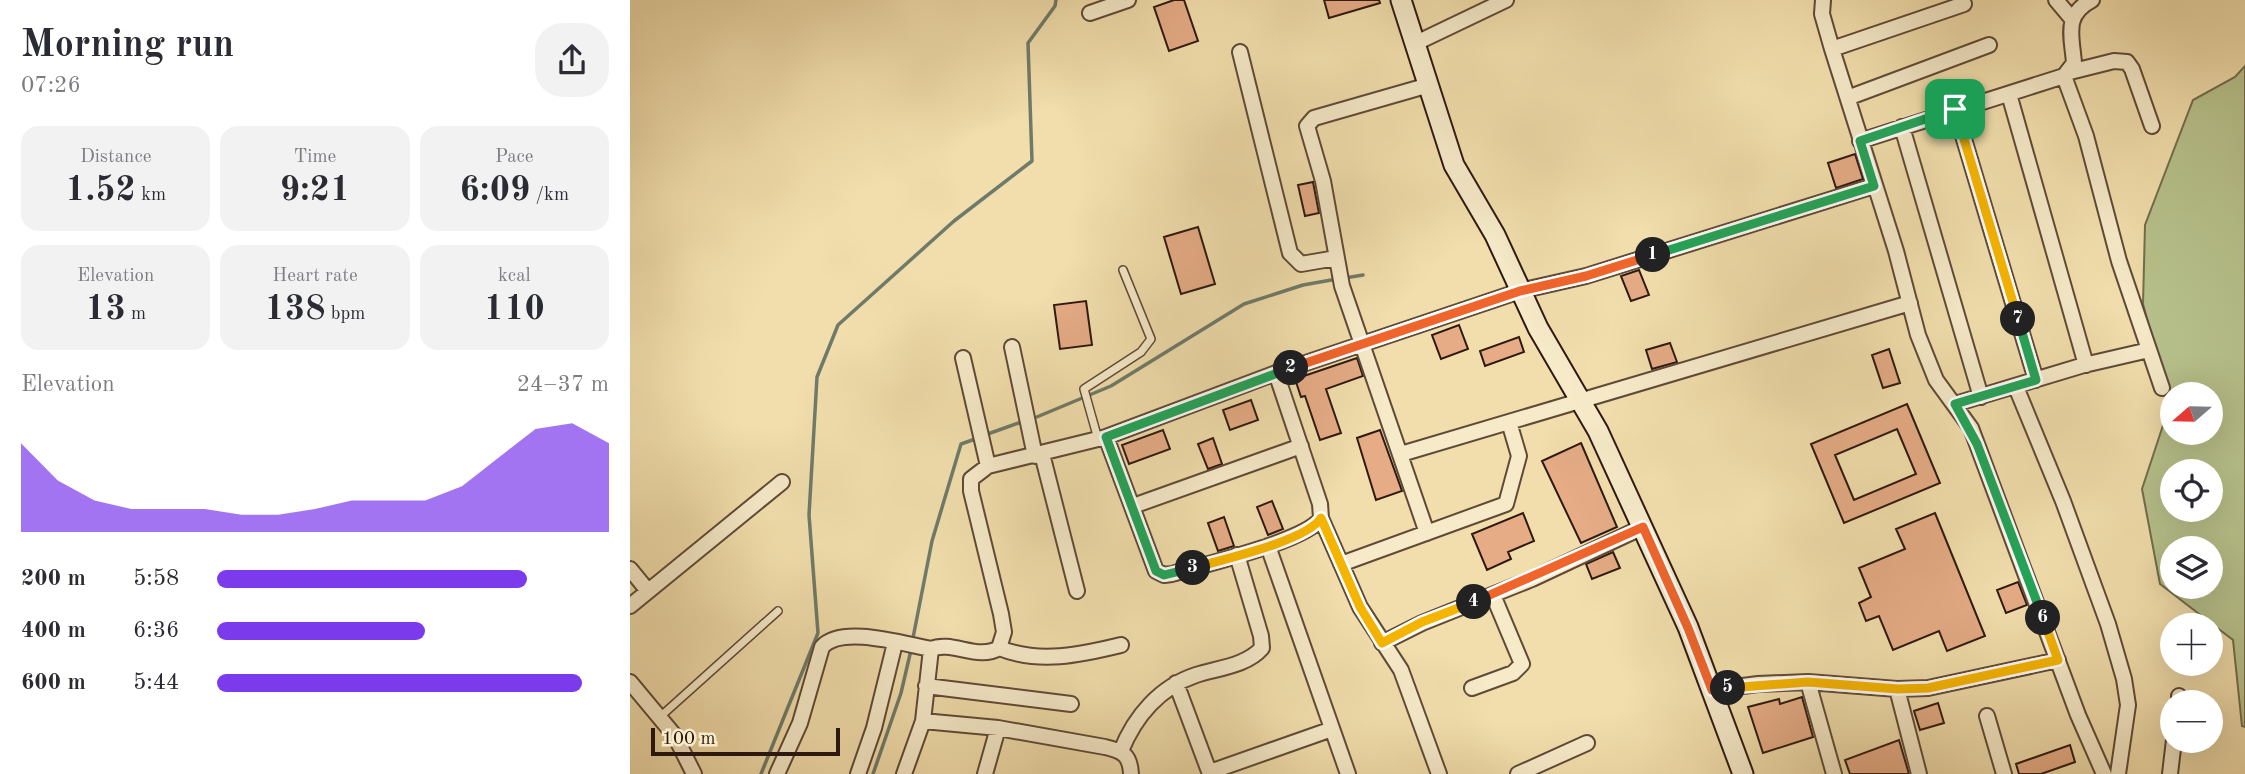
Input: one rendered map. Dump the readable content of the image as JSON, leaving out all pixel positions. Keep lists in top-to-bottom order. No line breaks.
{"scale_bar":"100 m","north":"left","page":{"heading":["Morning run","07:26"],"stats":[["Distance","1.52 km"],["Time","9:21"],["Pace","6:09 /km"],["Elevation","13 m"],["Heart rate","138 bpm"],["kcal","110"]],"pins":["1","7","2","3","4","6","5"],"chart":["Elevation","24–37 m"],"map_buttons":["+","−"],"list":[{"name":"200 m","note":"5:58"},{"name":"400 m","note":"6:36"},{"name":"600 m","note":"5:44"}],"scale":"100 m"}}
